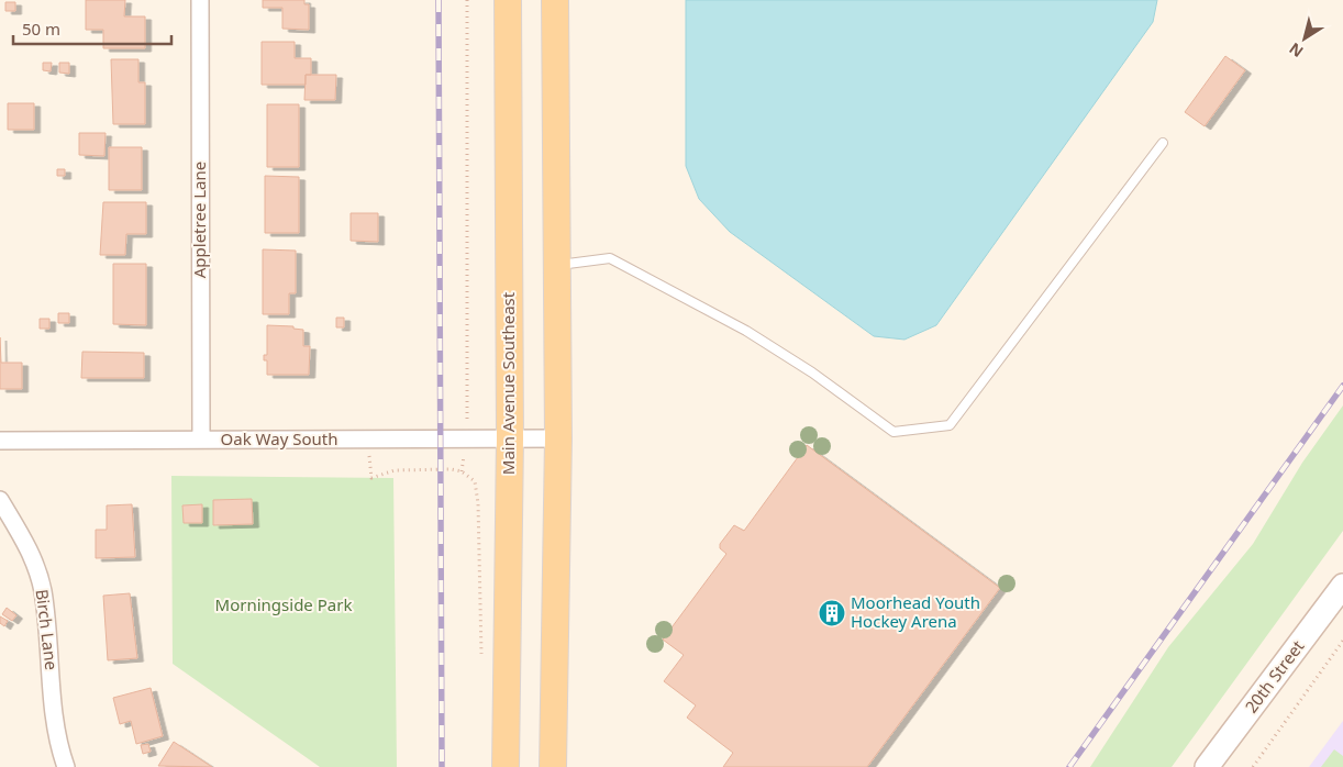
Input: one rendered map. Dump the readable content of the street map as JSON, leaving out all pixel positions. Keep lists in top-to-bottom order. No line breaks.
{"streets":{"main road":["Main Avenue Southeast","20th Street"],"street":["Appletree Lane","Oak Way South","Birch Lane"]},"crossings":[["Appletree Lane","Oak Way South"],["Main Avenue Southeast","Oak Way South"]],"parks":["Morningside Park"],"places":{"building":["Moorhead Youth Hockey Arena"]},"scale_bar":"50 m","north":"bottom left"}
